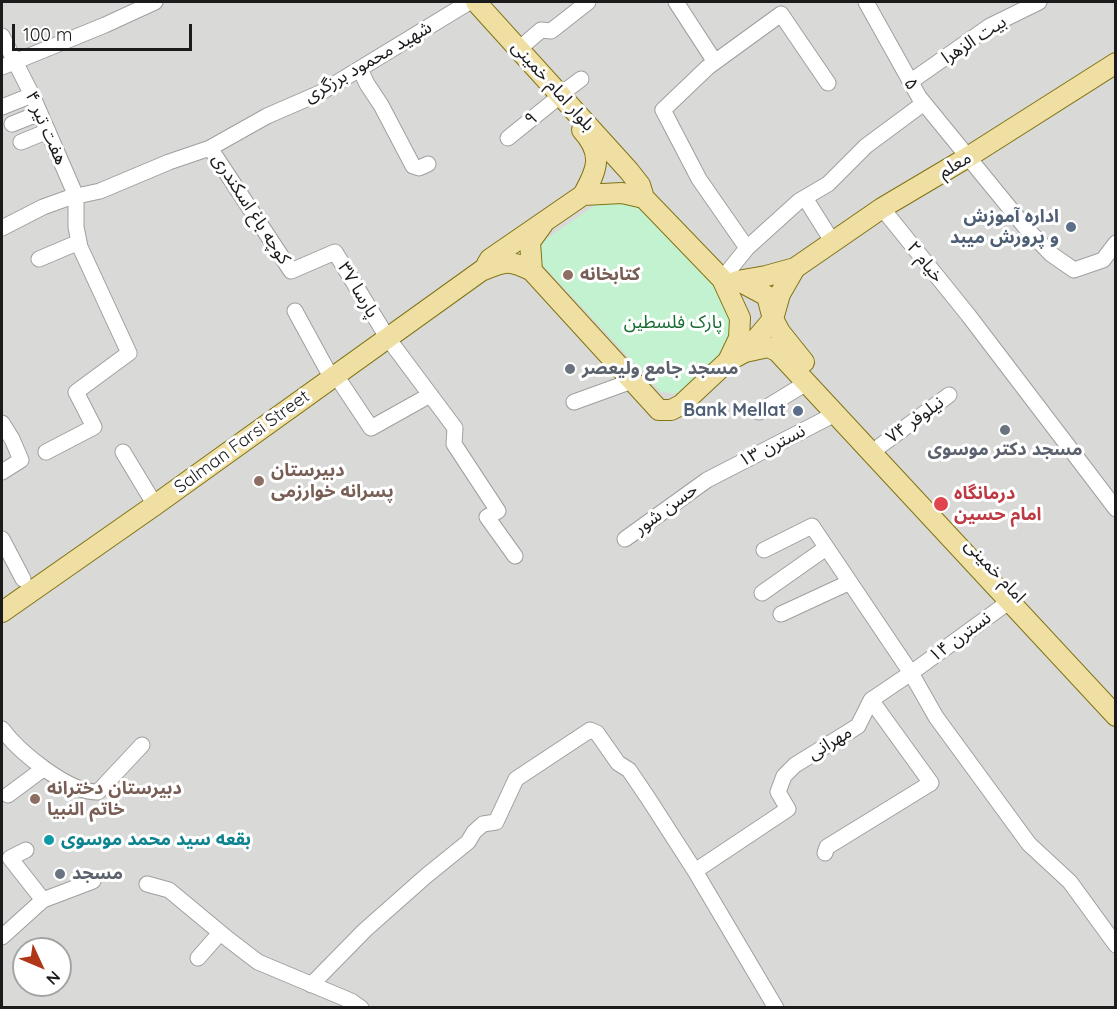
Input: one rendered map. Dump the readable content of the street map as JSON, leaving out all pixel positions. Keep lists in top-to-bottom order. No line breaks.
{"streets":{"main road":["بلوار امام خمینی","معلم","Salman Farsi Street","امام خمینی"],"street":["بیت الزهرا","شهید محمود برزگری","۵","۹","هفت تیر ۴","کوچه باغ اسکندری","خیام ۲","پارسا ۳۷","نیلوفر ۷۴","نسترن ۱۳","حسن شور","نسترن ۱۴","مهرانی"]},"crossings":[["بیت الزهرا","۵"],["شهید محمود برزگری","بلوار امام خمینی"],["شهید محمود برزگری","هفت تیر ۴"],["شهید محمود برزگری","کوچه باغ اسکندری"],["۵","معلم"],["بلوار امام خمینی","۹"],["معلم","خیام ۲"],["کوچه باغ اسکندری","پارسا ۳۷"],["پارسا ۳۷","Salman Farsi Street"],["نیلوفر ۷۴","امام خمینی"],["نسترن ۱۳","حسن شور"],["نسترن ۱۳","امام خمینی"],["امام خمینی","نسترن ۱۴"],["نسترن ۱۴","مهرانی"]],"parks":["پارک فلسطین"],"places":["اداره آموزش و پرورش میبد","کتابخانه","مسجد جامع ولیعصر","Bank Mellat","مسجد دکتر موسوی","دبیرستان پسرانه خوارزمی","درمانگاه امام حسین","دبیرستان دخترانه خاتم النبیا","بقعه سید محمد موسوی","مسجد"],"scale_bar":"100 m","north":"bottom right"}
